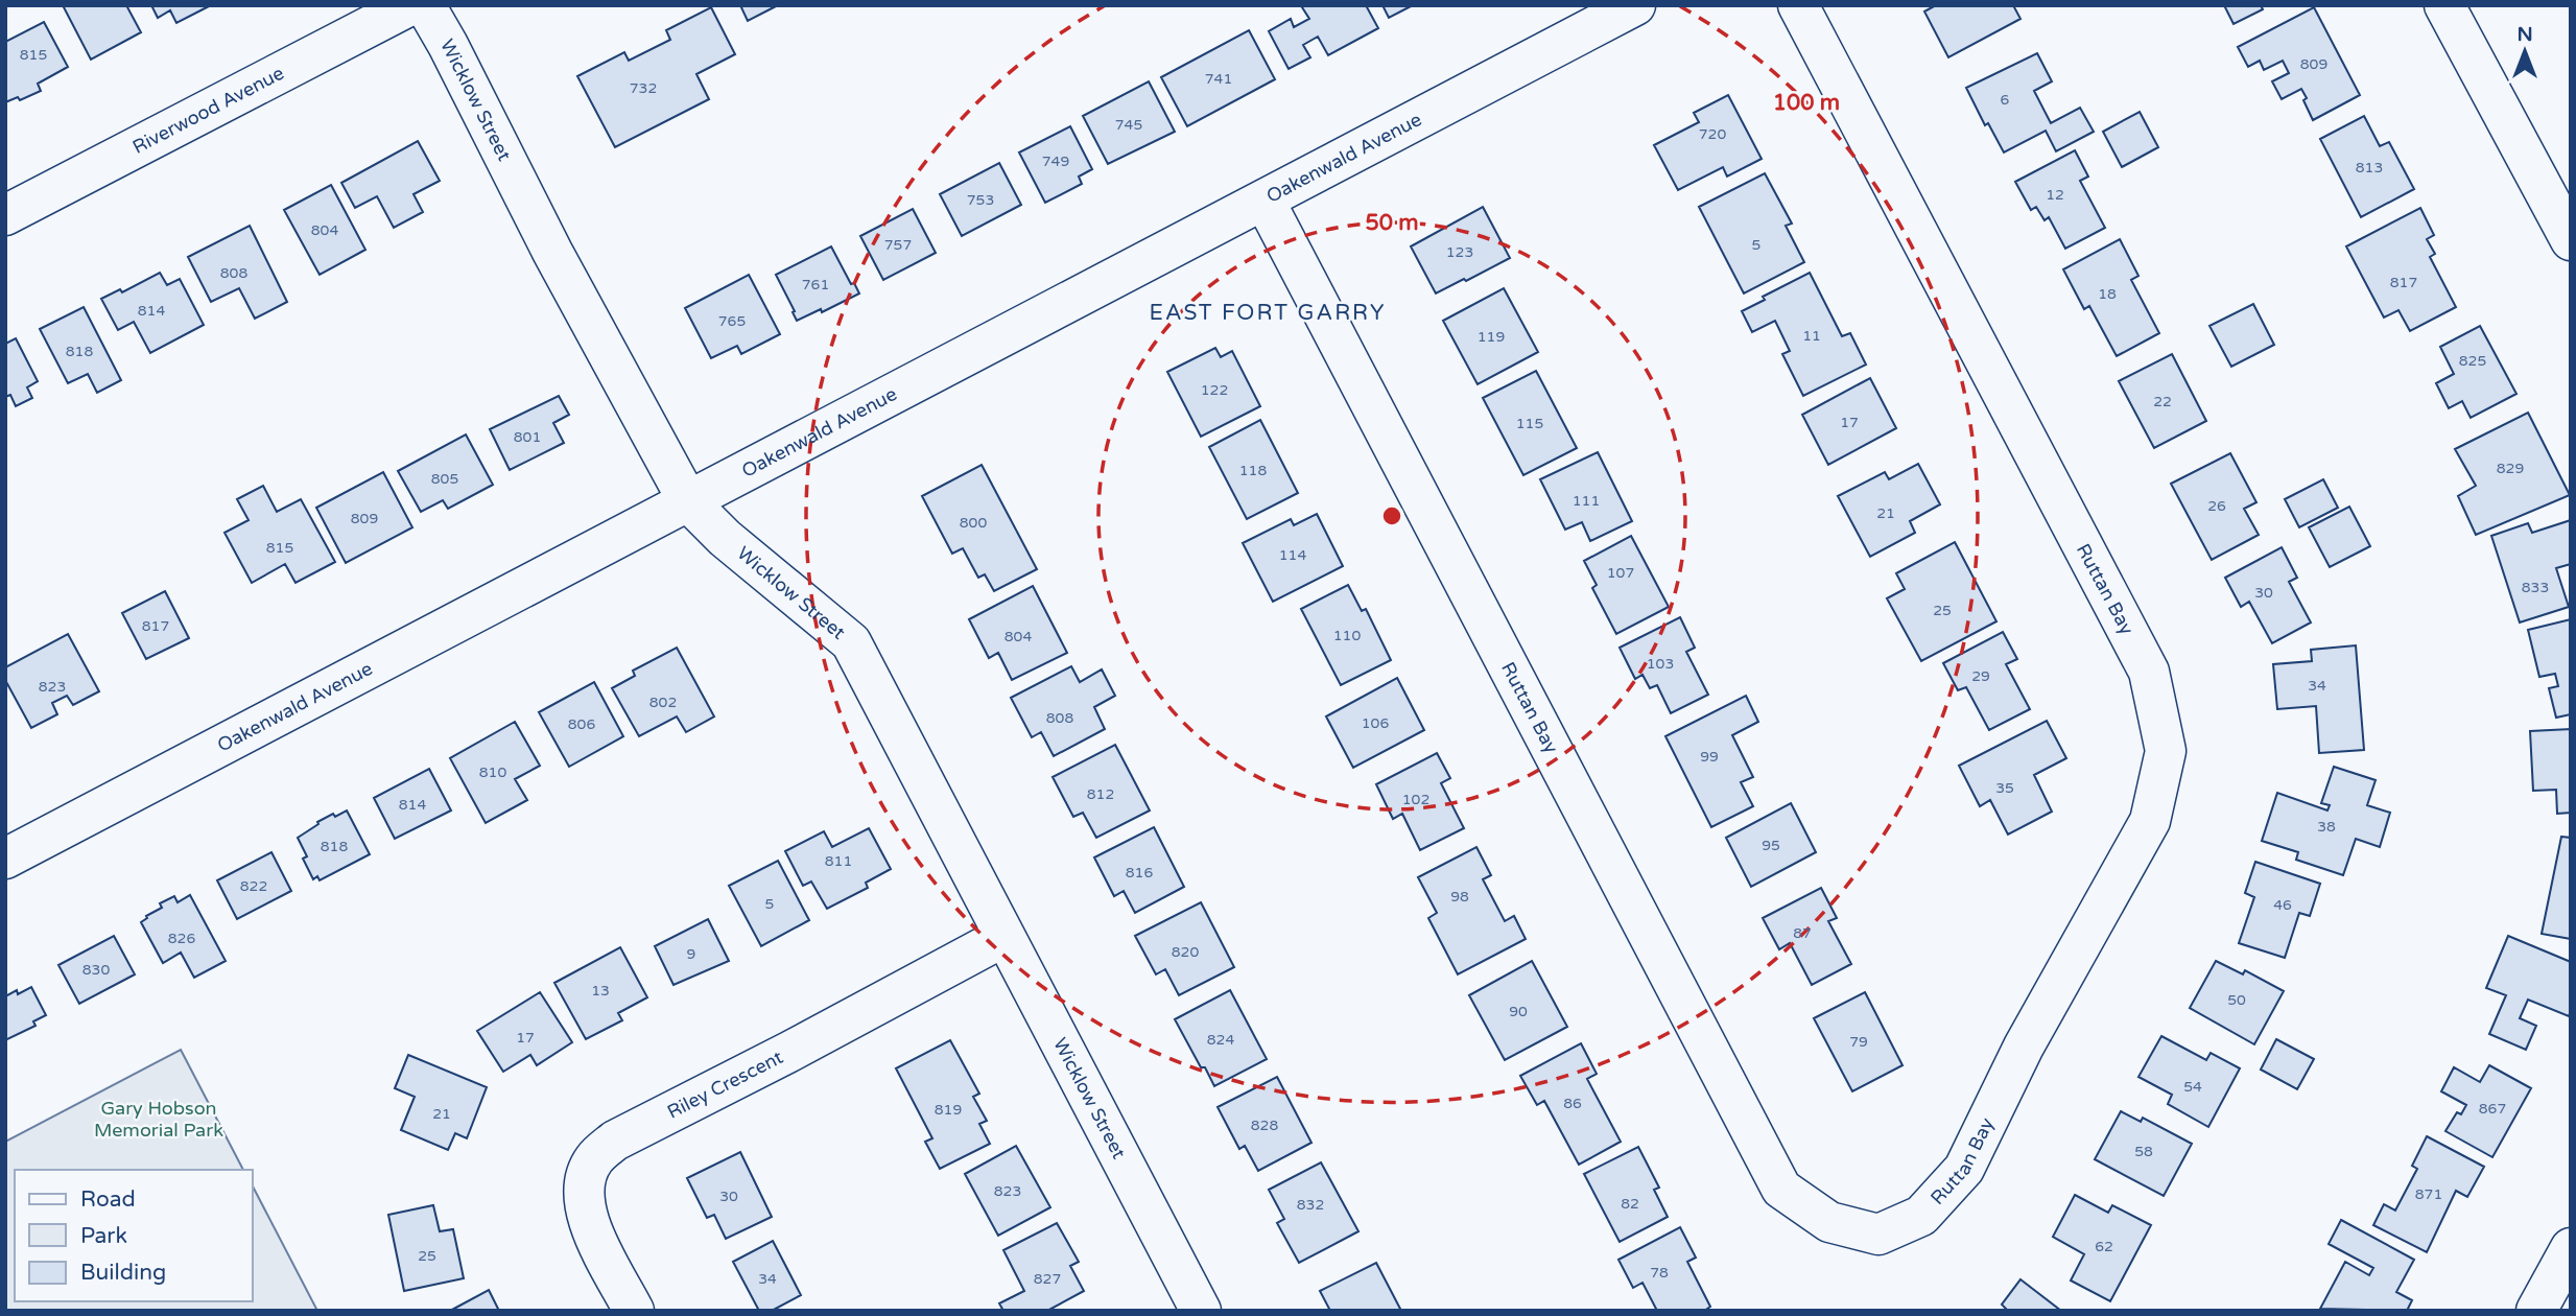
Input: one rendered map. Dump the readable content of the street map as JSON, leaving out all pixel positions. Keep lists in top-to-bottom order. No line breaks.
{"streets":{"street":["Wicklow Street","Riverwood Avenue","Oakenwald Avenue","Ruttan Bay","Riley Crescent"]},"crossings":[["Wicklow Street","Oakenwald Avenue"],["Wicklow Street","Riley Crescent"],["Oakenwald Avenue","Ruttan Bay"]],"districts":["EAST FORT GARRY"],"parks":["Gary Hobson Memorial Park"],"house_numbers":["815","809","741","732","6","745","720","749","813","12","753","804","757","5","123","808","817","761","18","814","765","11","119","818","825","122","22","17","115","801","829","118","805","111","26","21","809","800","815","114","107","833","30","25","817","110","804","103","29","34","823","802","808","106","806","99","810","35","812","102","814","38","95","818","811","816","822","98","5","46","87","826","820","9","830","13","50","90","17","824","79","54","86","867","819","21","828","58","823","871","30","82","832","62","25","78","34","827"],"legend":["Road","Park","Building"],"north":"top","rings":["100 m","50 m"]}
